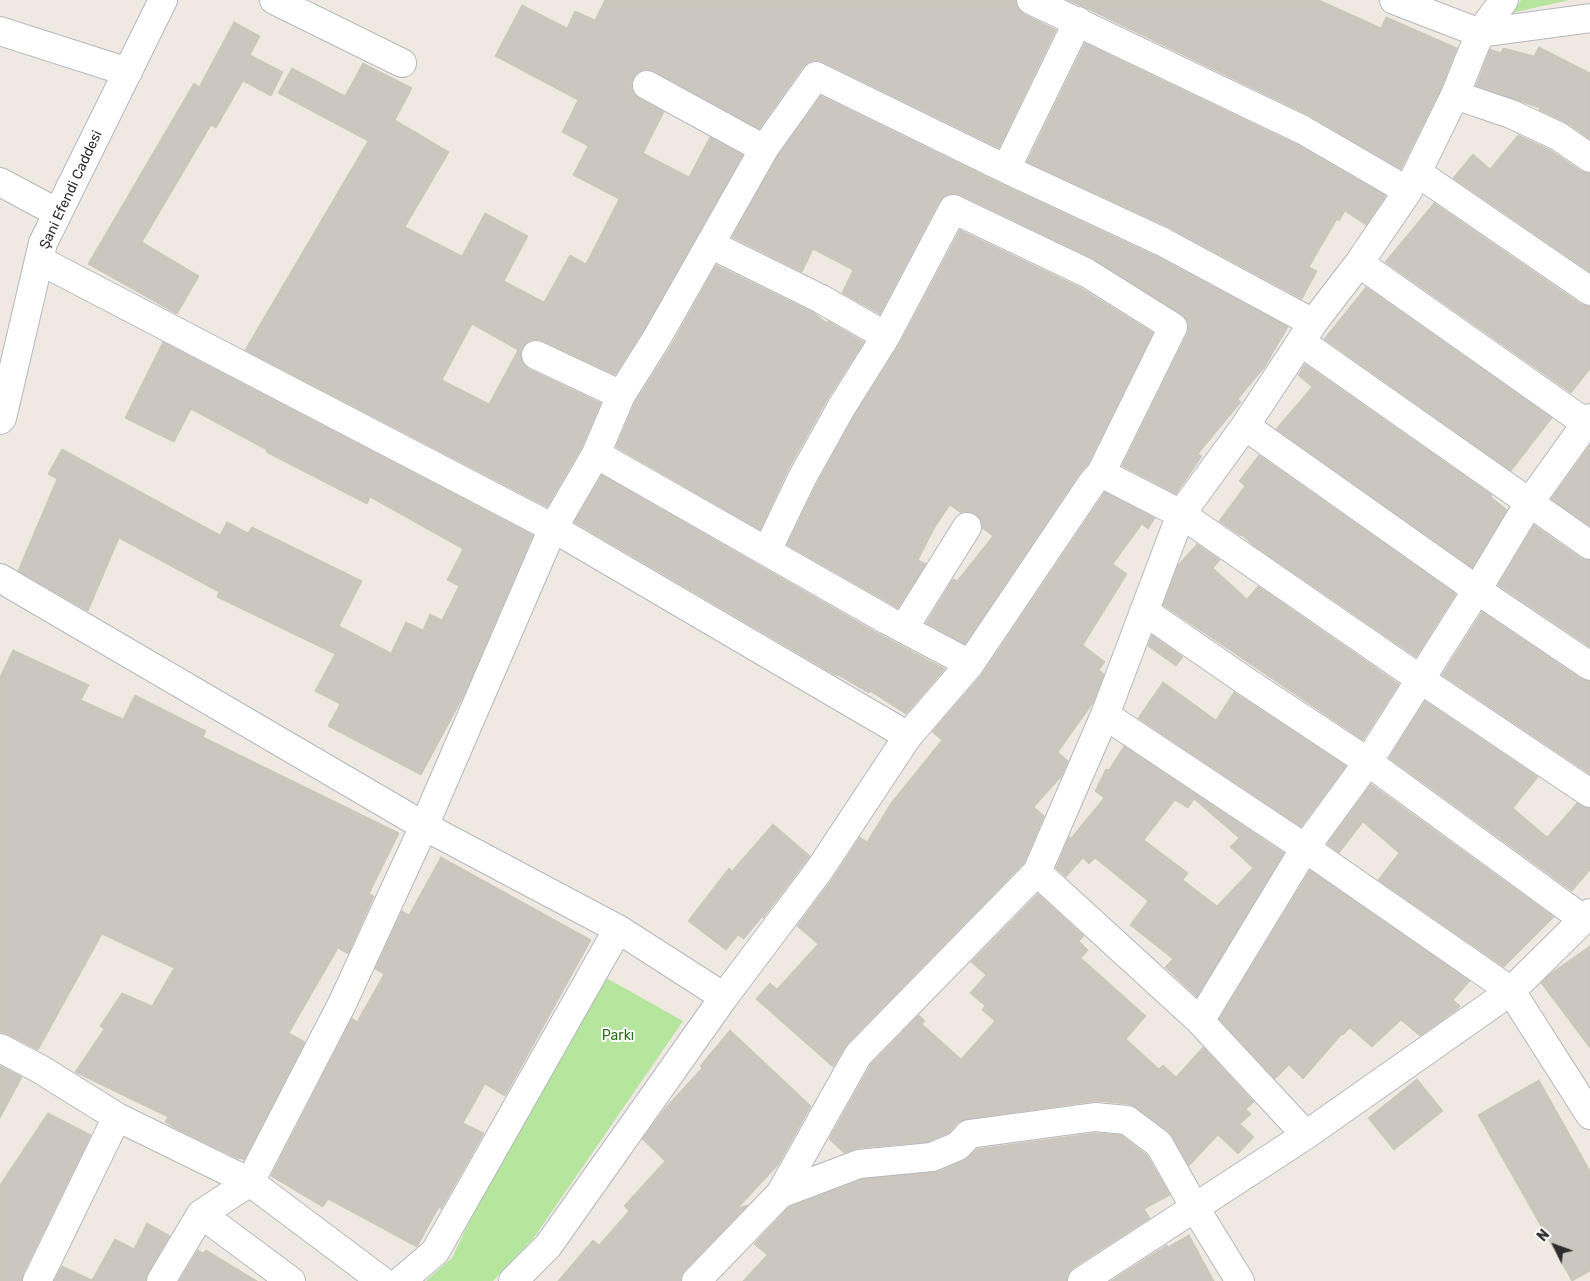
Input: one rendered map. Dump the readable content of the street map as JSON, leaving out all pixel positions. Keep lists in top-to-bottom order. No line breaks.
{"streets":{"street":["Şani Efendi Caddesi"]},"parks":["Parkı"],"north":"top left"}
